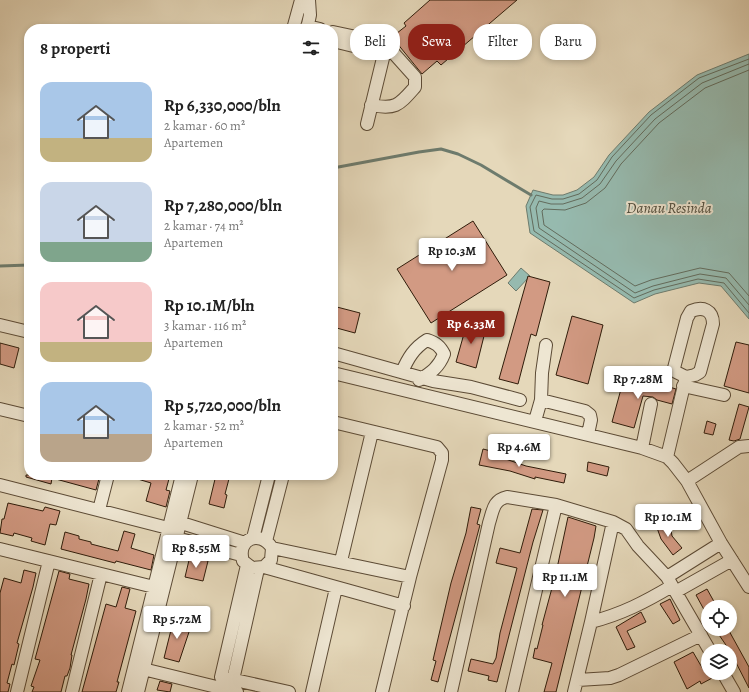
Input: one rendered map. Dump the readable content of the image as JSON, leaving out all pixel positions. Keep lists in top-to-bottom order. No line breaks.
{"water":["Danau Resinda"],"page":{"chip":["Beli","Sewa","Filter","Baru"],"heading":"8 properti","list":[{"name":"Rp 6,330,000/bln","note":"2 kamar · 60 m² · Apartemen"},{"name":"Rp 7,280,000/bln","note":"2 kamar · 74 m² · Apartemen"},{"name":"Rp 10.1M/bln","note":"3 kamar · 116 m² · Apartemen"},{"name":"Rp 5,720,000/bln","note":"2 kamar · 52 m² · Apartemen"}],"price":["Rp 10.3M","Rp 6.33M","Rp 7.28M","Rp 4.6M","Rp 10.1M","Rp 8.55M","Rp 11.1M","Rp 5.72M"]}}
